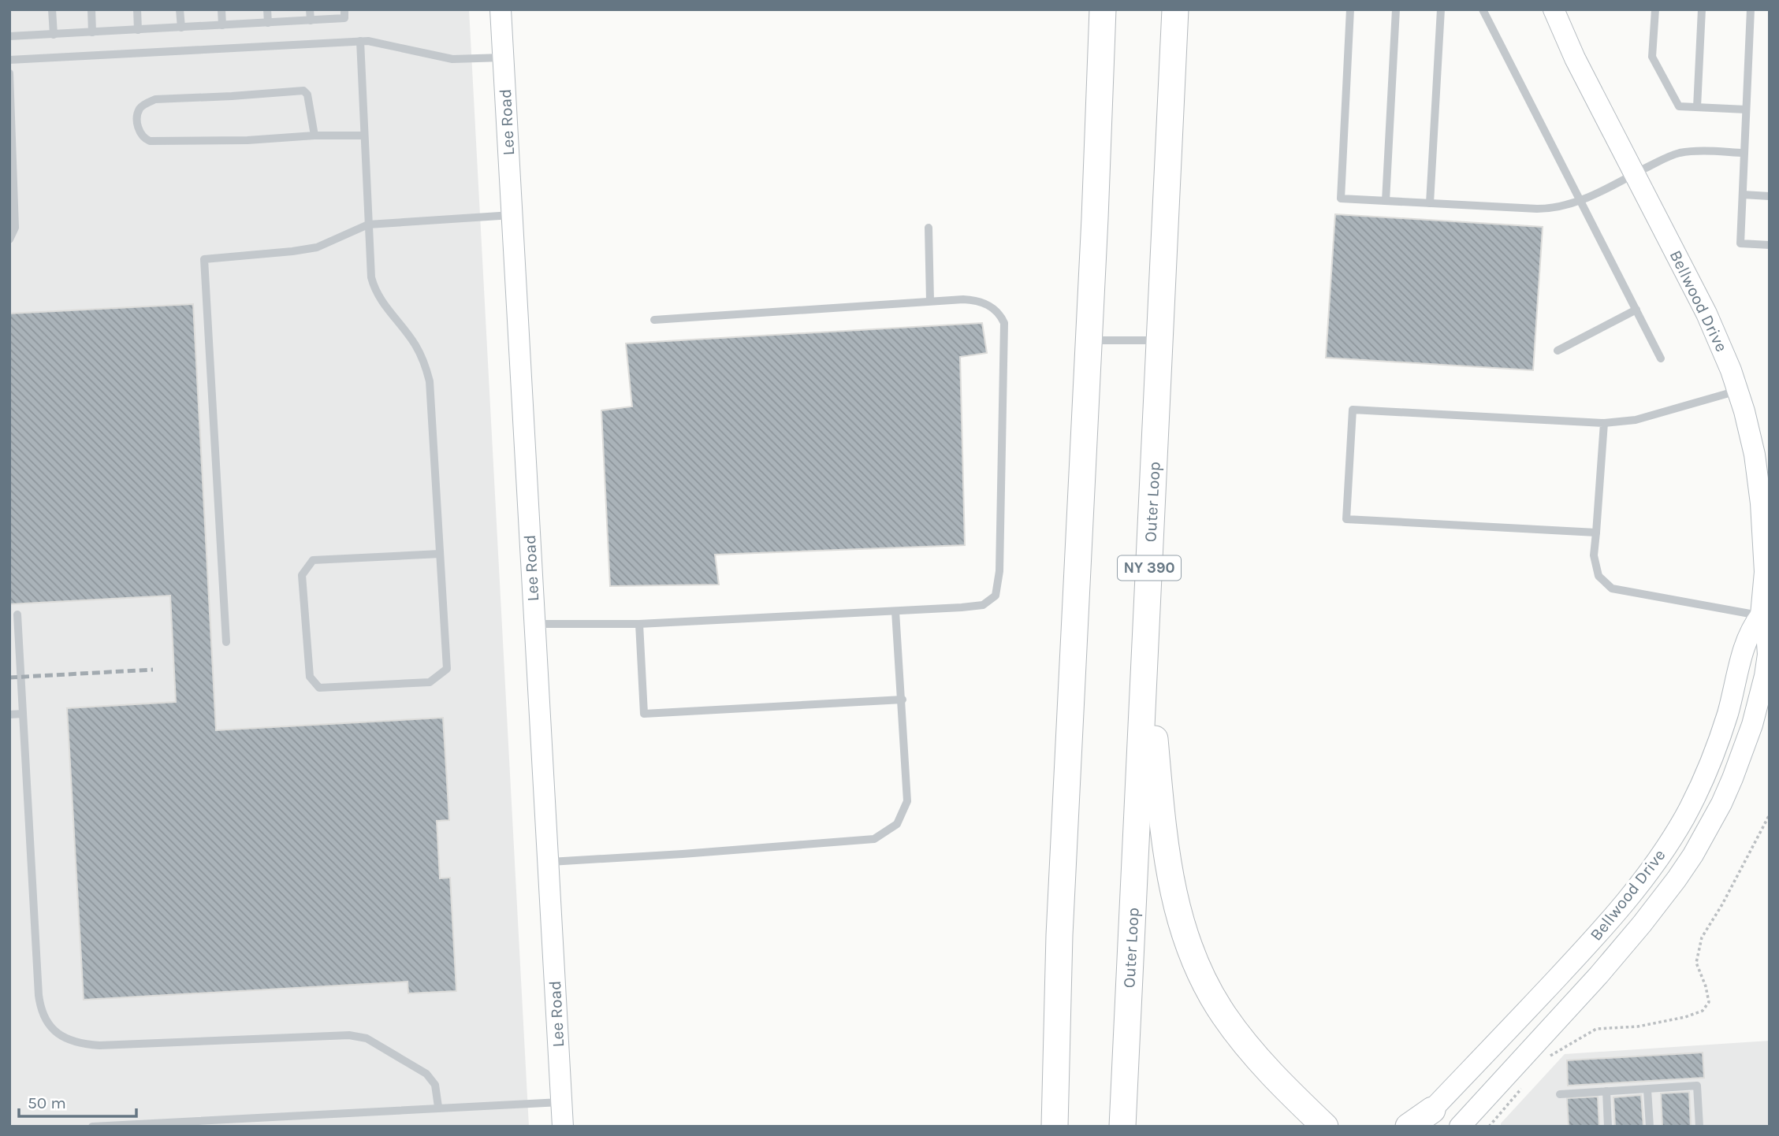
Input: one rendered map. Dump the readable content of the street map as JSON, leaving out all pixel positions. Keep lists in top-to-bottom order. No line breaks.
{"streets":{"highway":["Outer Loop","NY 390"],"street":["Lee Road","Bellwood Drive"]},"scale_bar":"50 m"}
